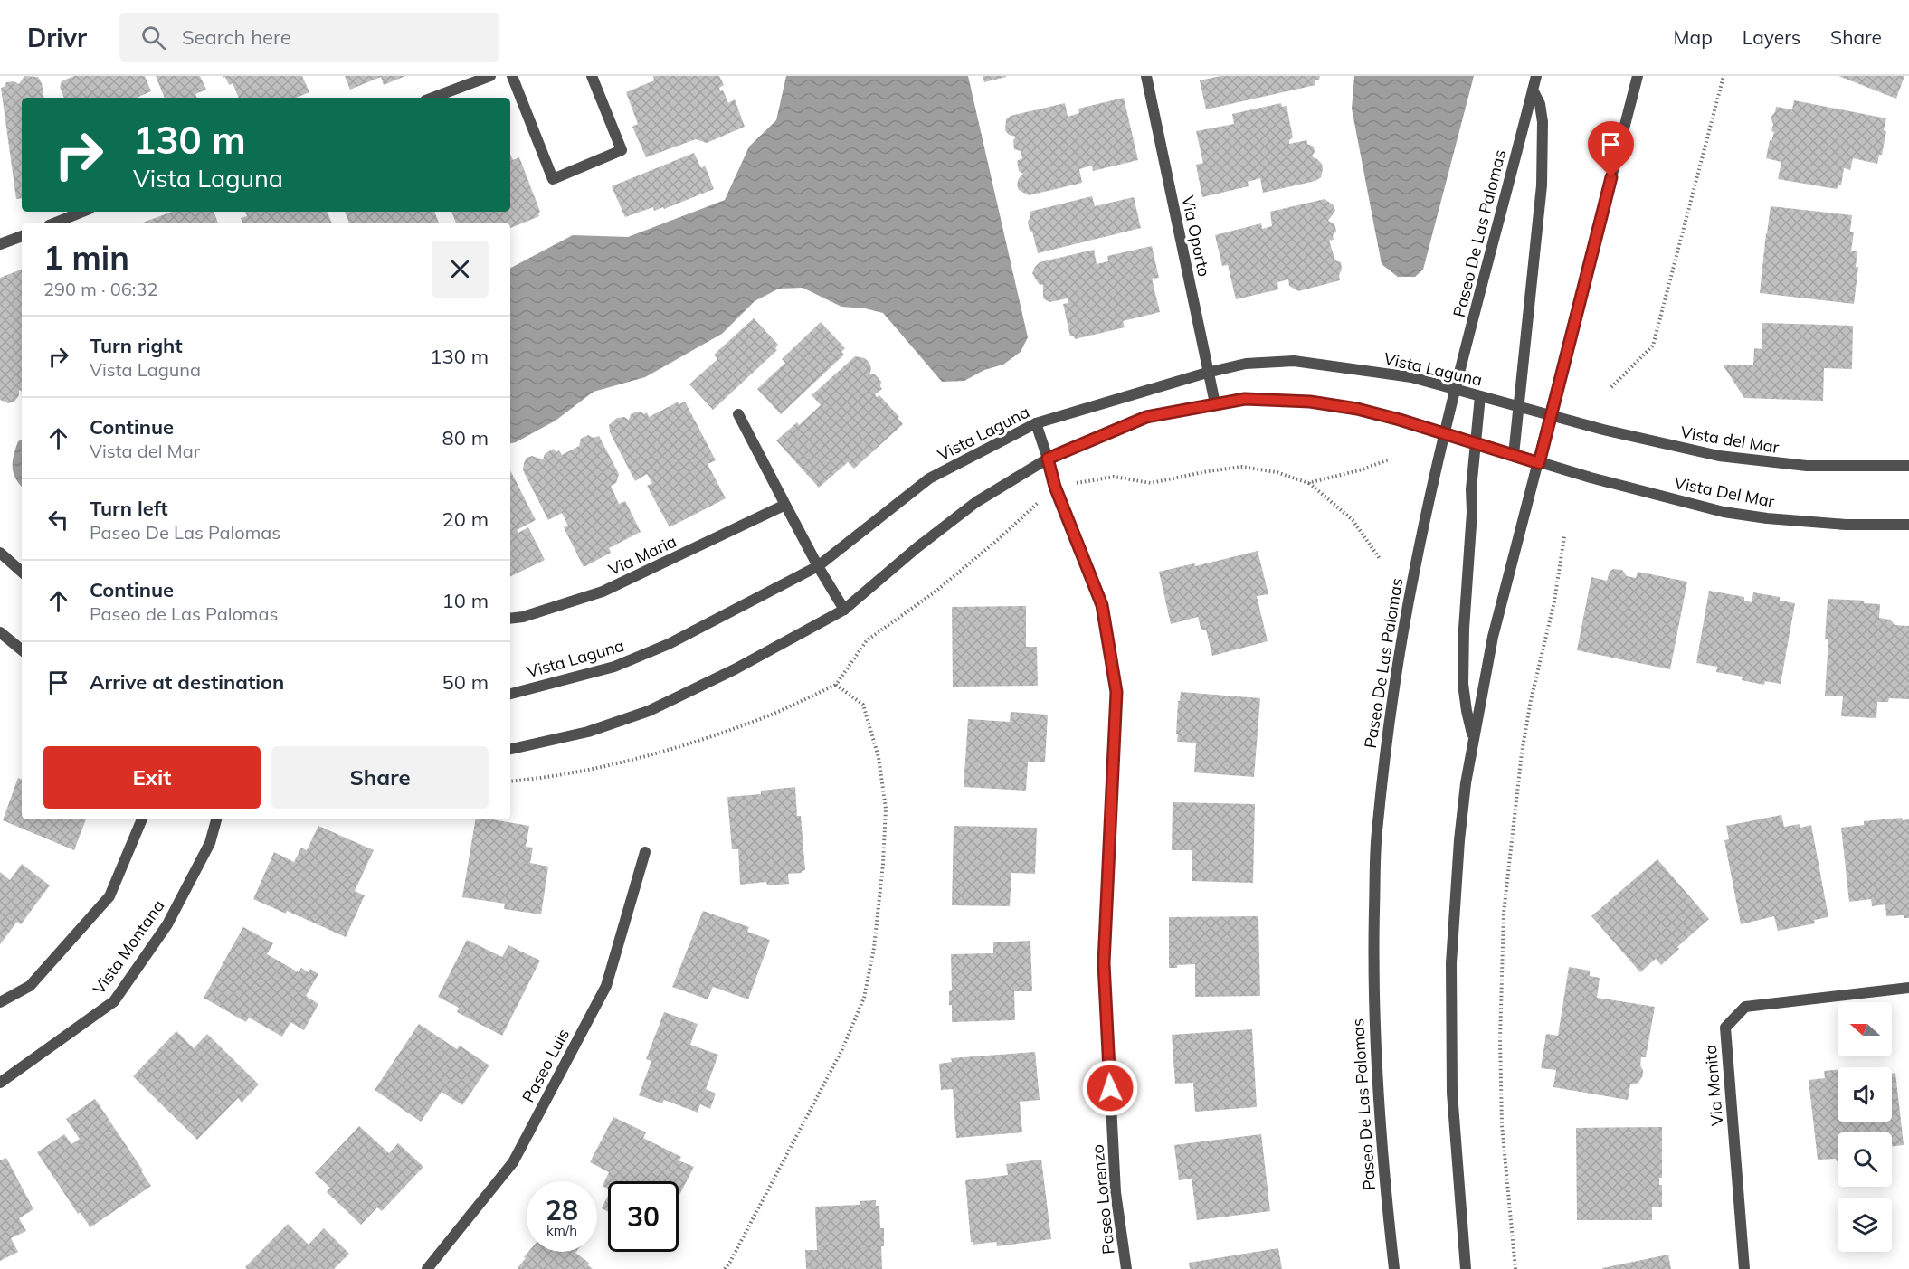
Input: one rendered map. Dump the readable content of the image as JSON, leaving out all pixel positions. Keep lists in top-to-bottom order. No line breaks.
{"streets":{"street":["Paseo De Las Palomas","Via Oporto","Vista Laguna","Vista del Mar","Vista Del Mar","Via Maria","Vista Montana","Paseo Luis","Via Monita","Paseo Lorenzo"]},"crossings":[["Paseo De Las Palomas","Vista Laguna"],["Via Oporto","Vista Laguna"],["Vista Laguna","Vista del Mar"],["Vista Laguna","Paseo Lorenzo"]],"north":"left","page":{"header":"Drivr","search":"Search here","nav":["Map","Layers","Share"],"turn":["130 m","Vista Laguna"],"heading":["1 min","290 m · 06:32"],"list":[{"name":"Turn right","note":"Vista Laguna","value":"130 m"},{"name":"Continue","note":"Vista del Mar","value":"80 m"},{"name":"Turn left","note":"Paseo De Las Palomas","value":"20 m"},{"name":"Continue","note":"Paseo de Las Palomas","value":"10 m"},{"name":"Arrive at destination","value":"50 m"}],"buttons":["Exit","Share"],"speed":"28 km/h","limit":"30"}}
